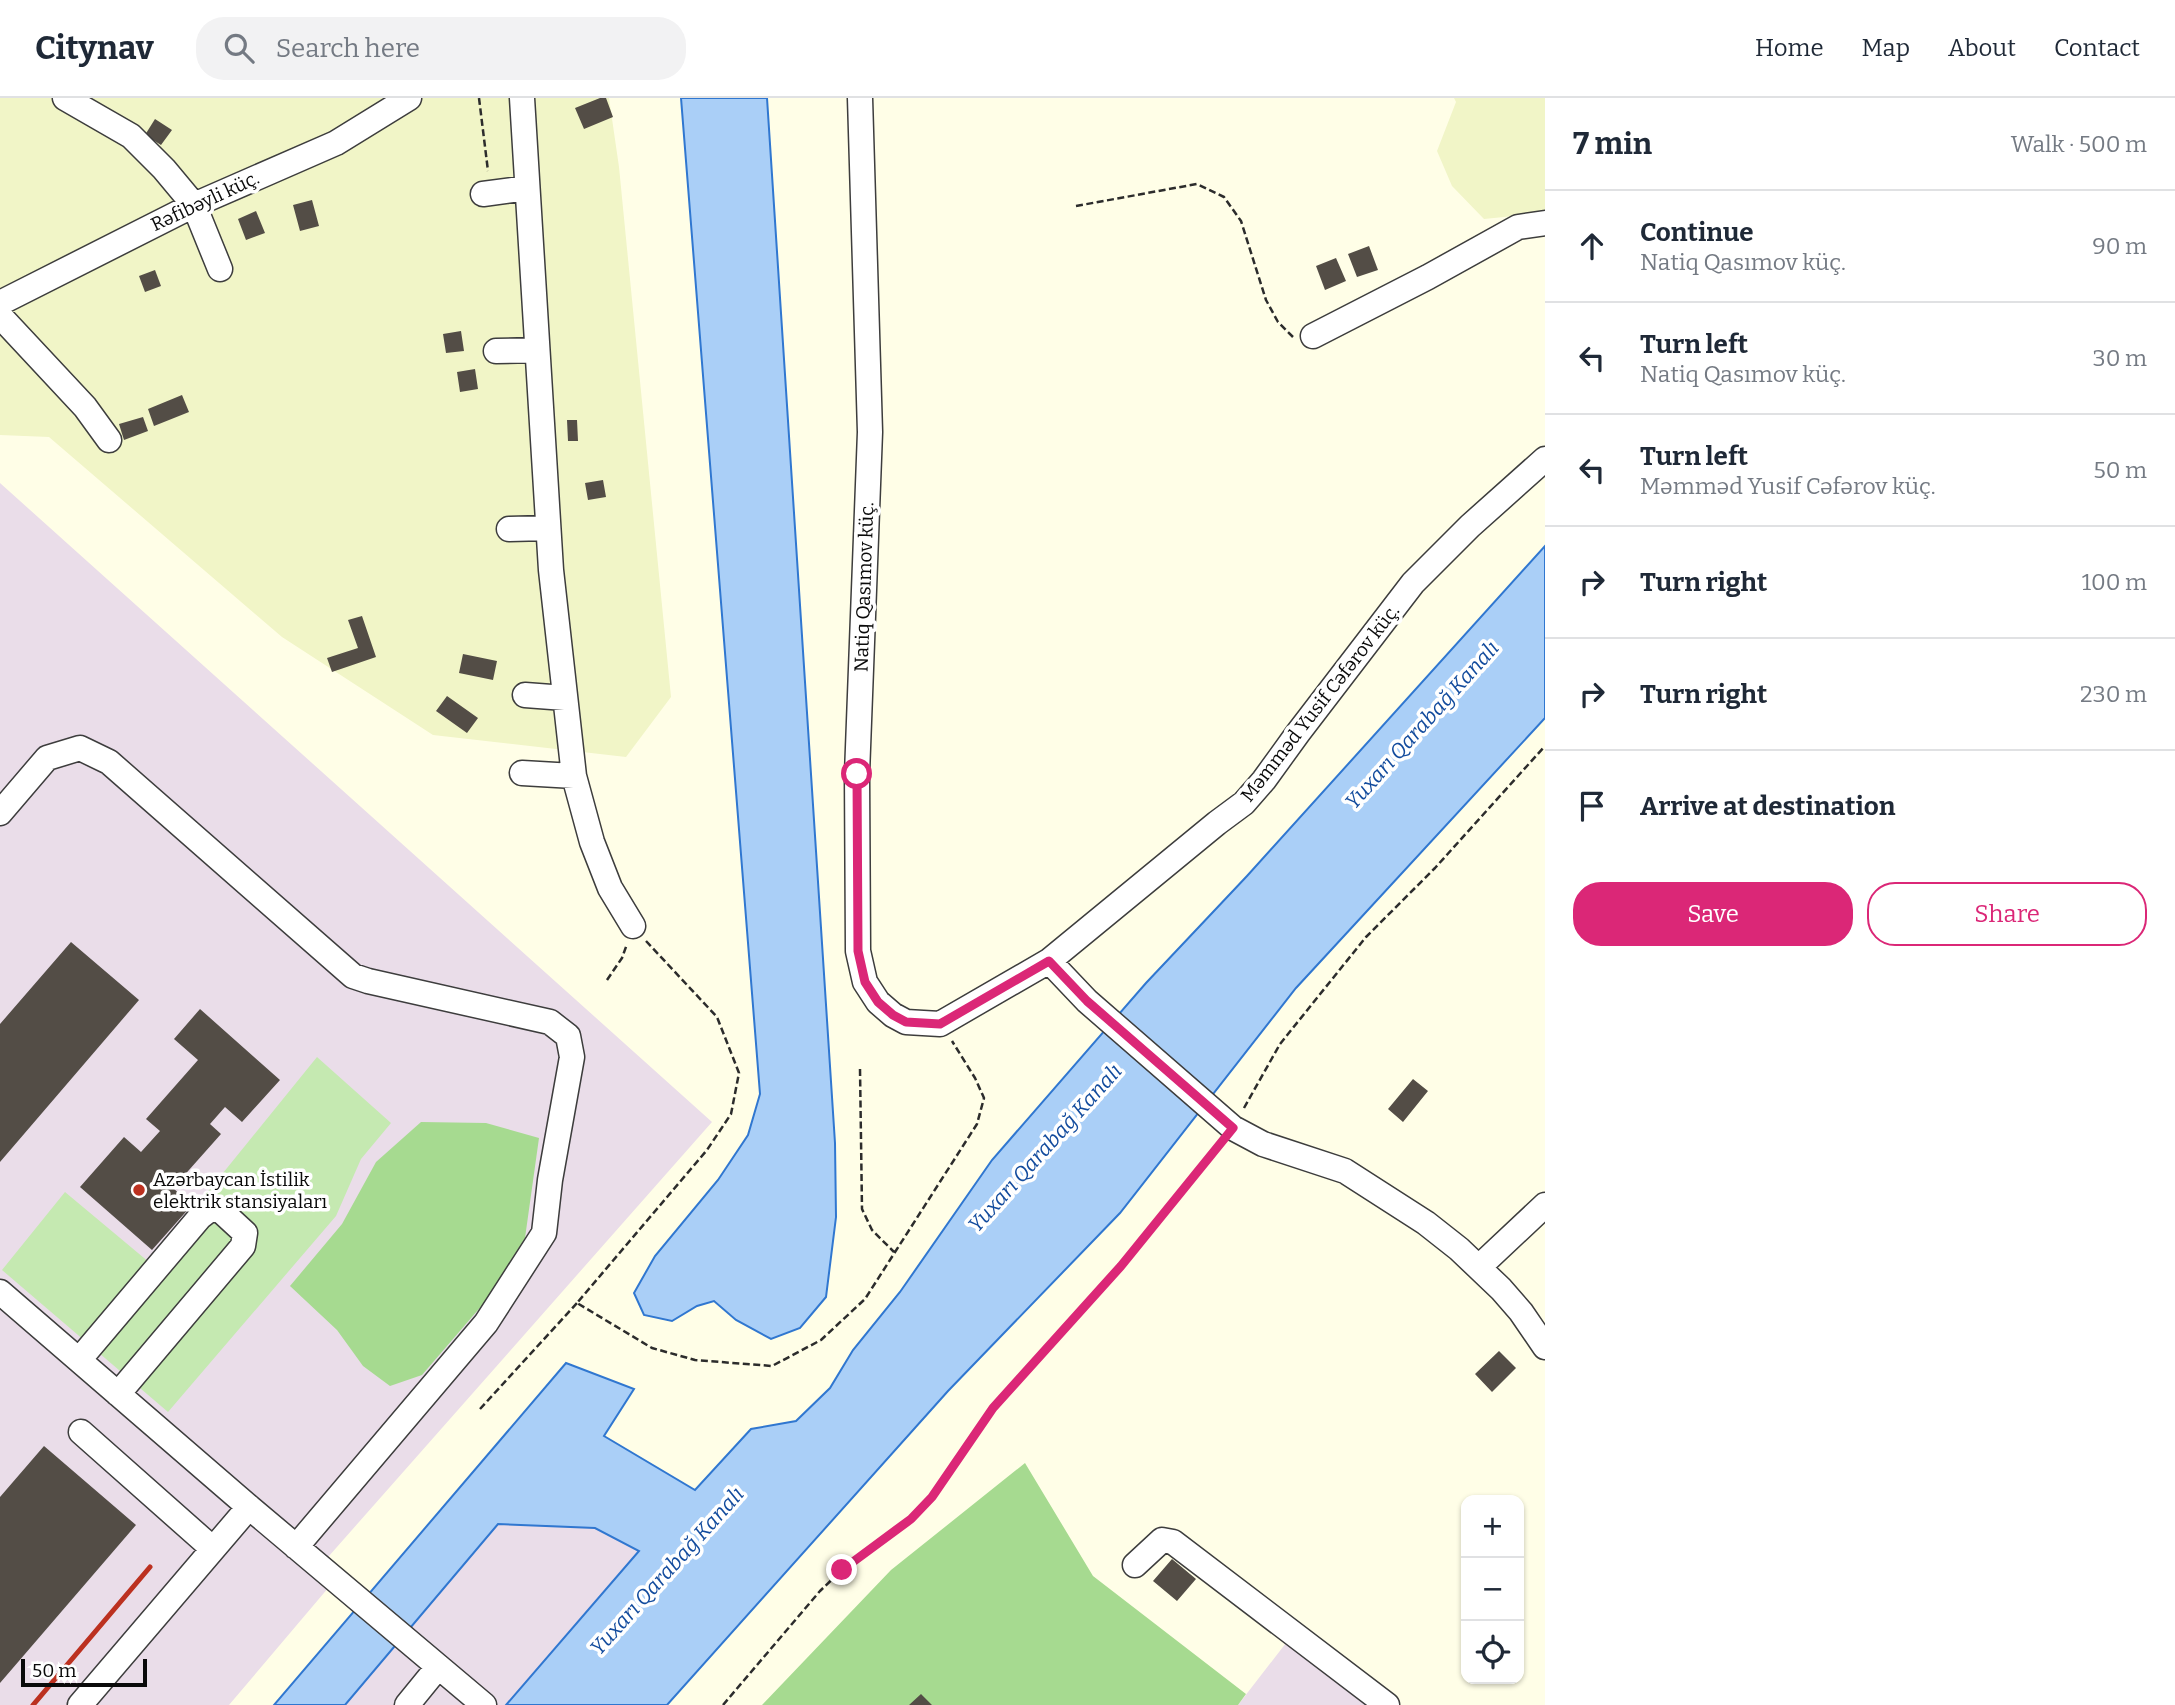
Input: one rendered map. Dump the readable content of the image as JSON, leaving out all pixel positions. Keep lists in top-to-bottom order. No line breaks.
{"streets":{"street":["Rəfibəyli küç.","Natiq Qasımov küç.","Məmməd Yusif Cəfərov küç."]},"crossings":[["Natiq Qasımov küç.","Məmməd Yusif Cəfərov küç."]],"water":["Yuxarı Qarabağ Kanalı"],"places":["Azərbaycan İstilik elektrik stansiyaları"],"scale_bar":"50 m","page":{"header":"Citynav","search":"Search here","nav":["Home","Map","About","Contact"],"heading":["7 min","Walk · 500 m"],"list":[["Continue","Natiq Qasımov küç.","90 m"],["Turn left","Natiq Qasımov küç.","30 m"],["Turn left","Məmməd Yusif Cəfərov küç.","50 m"],["Turn right","100 m"],["Turn right","230 m"],"Arrive at destination"],"buttons":["Save","Share"],"map_buttons":["+","−"],"scale":"50 m"}}
